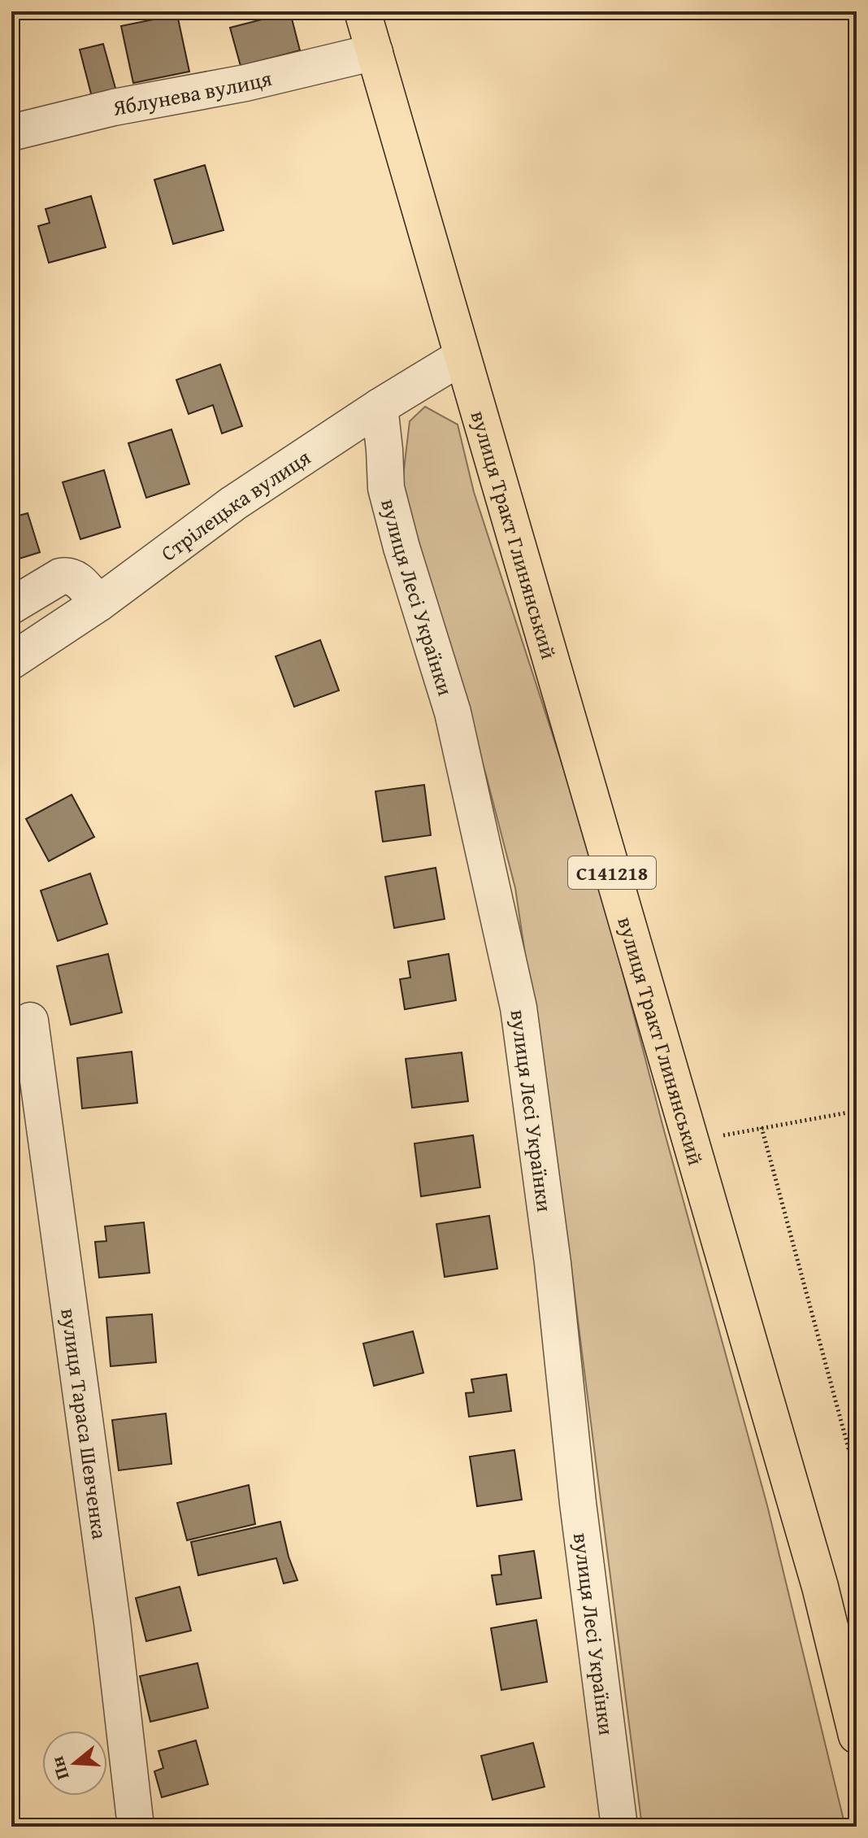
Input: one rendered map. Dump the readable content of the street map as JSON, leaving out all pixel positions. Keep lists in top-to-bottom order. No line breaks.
{"streets":{"main road":["вулиця Тракт Глинянський","С141218"],"street":["Яблунева вулиця","Стрілецька вулиця","вулиця Лесі Українки","вулиця Тараса Шевченка"]},"crossings":[["Яблунева вулиця","вулиця Тракт Глинянський"],["Стрілецька вулиця","вулиця Тракт Глинянський"],["Стрілецька вулиця","вулиця Лесі Українки"]],"north":"left"}
